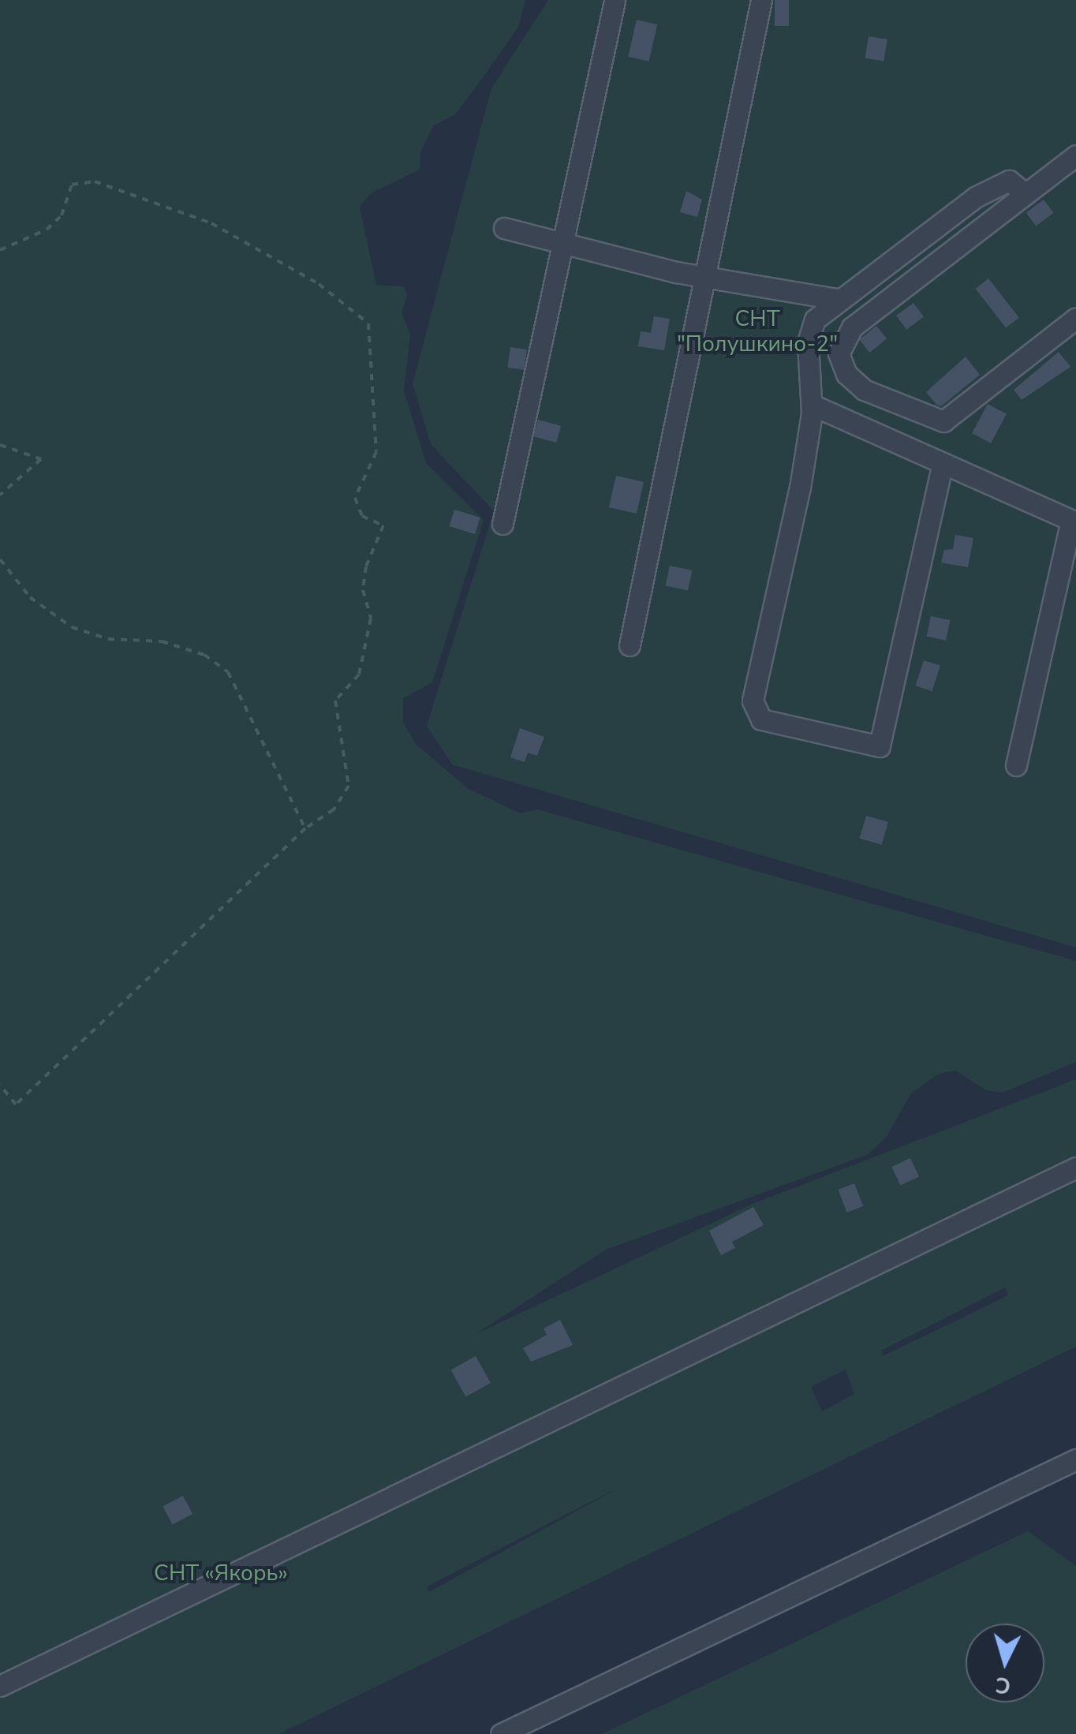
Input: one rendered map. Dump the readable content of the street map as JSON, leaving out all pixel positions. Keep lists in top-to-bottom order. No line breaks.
{"parks":["СНТ \"Полушкино-2\"","СНТ «Якорь»"],"north":"bottom"}
